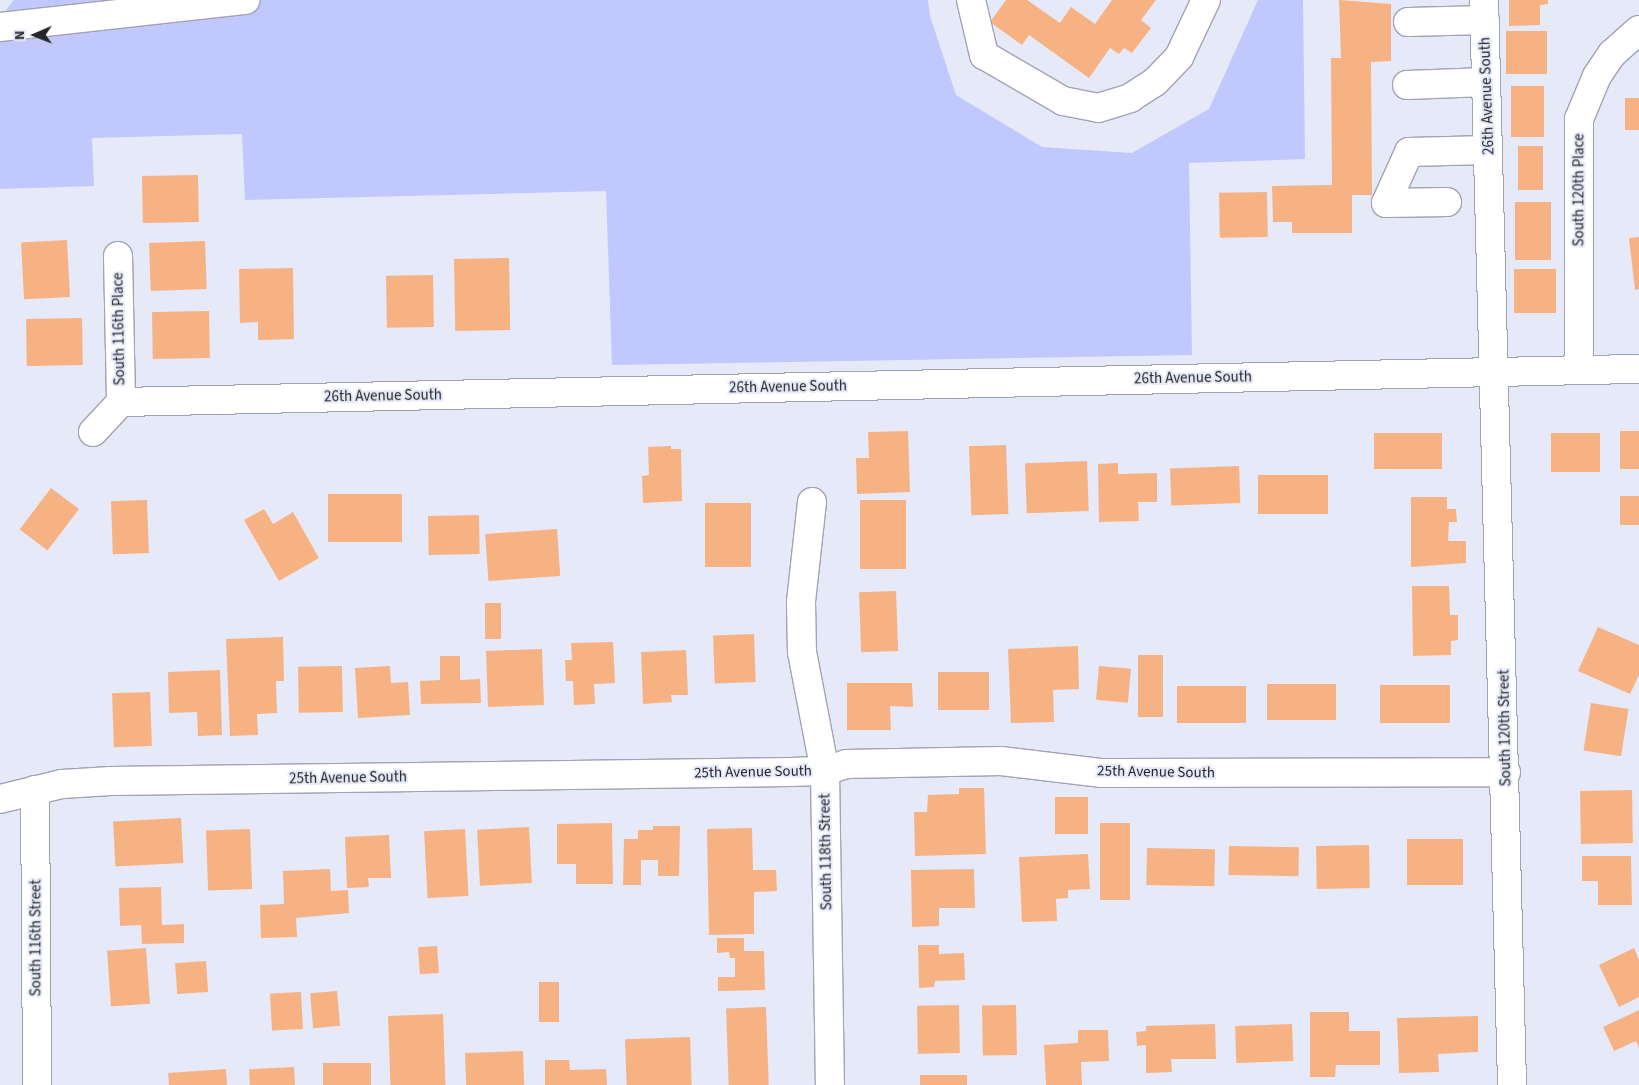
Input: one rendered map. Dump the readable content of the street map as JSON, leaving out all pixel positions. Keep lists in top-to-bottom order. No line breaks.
{"streets":{"street":["26th Avenue South","South 120th Place","South 116th Place","South 120th Street","25th Avenue South","South 118th Street","South 116th Street"]},"crossings":[["26th Avenue South","South 120th Place"],["26th Avenue South","South 116th Place"],["26th Avenue South","South 120th Street"],["South 120th Street","25th Avenue South"],["25th Avenue South","South 118th Street"],["25th Avenue South","South 116th Street"]],"north":"left"}
